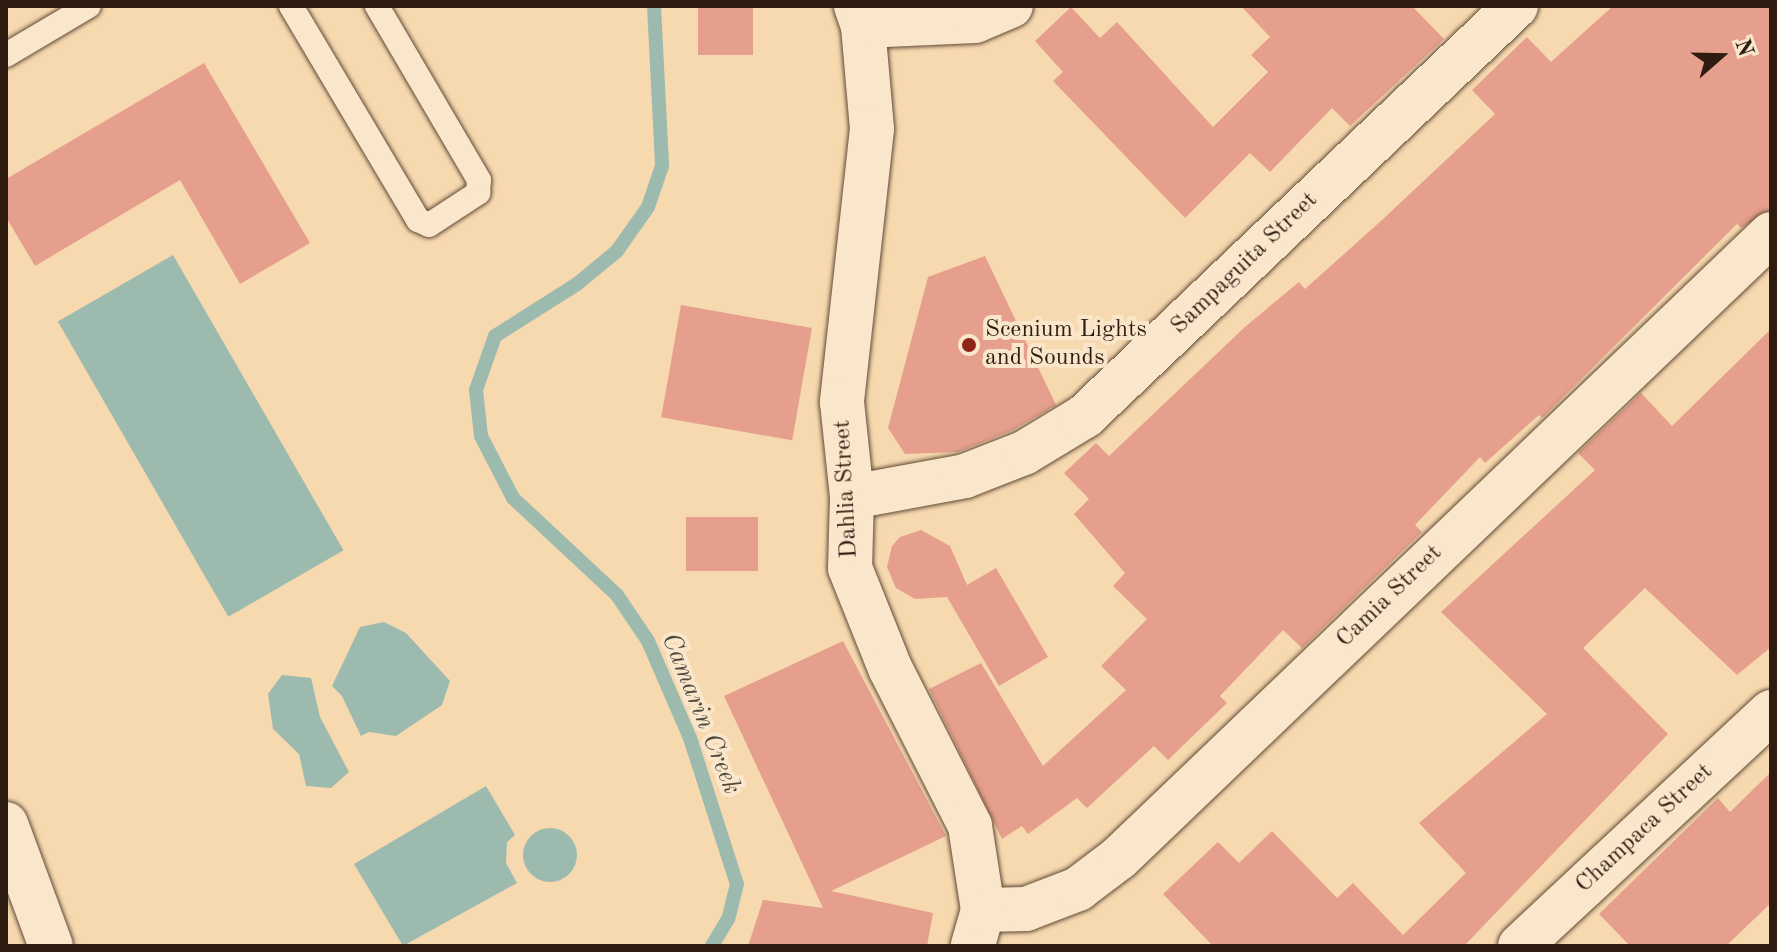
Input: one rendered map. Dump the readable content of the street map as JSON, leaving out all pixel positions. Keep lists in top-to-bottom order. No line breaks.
{"streets":{"street":["Sampaguita Street","Dahlia Street","Camia Street","Champaca Street"]},"crossings":[["Sampaguita Street","Dahlia Street"],["Dahlia Street","Camia Street"]],"water":["Camarin Creek"],"places":["Scenium Lights and Sounds"],"north":"right"}
